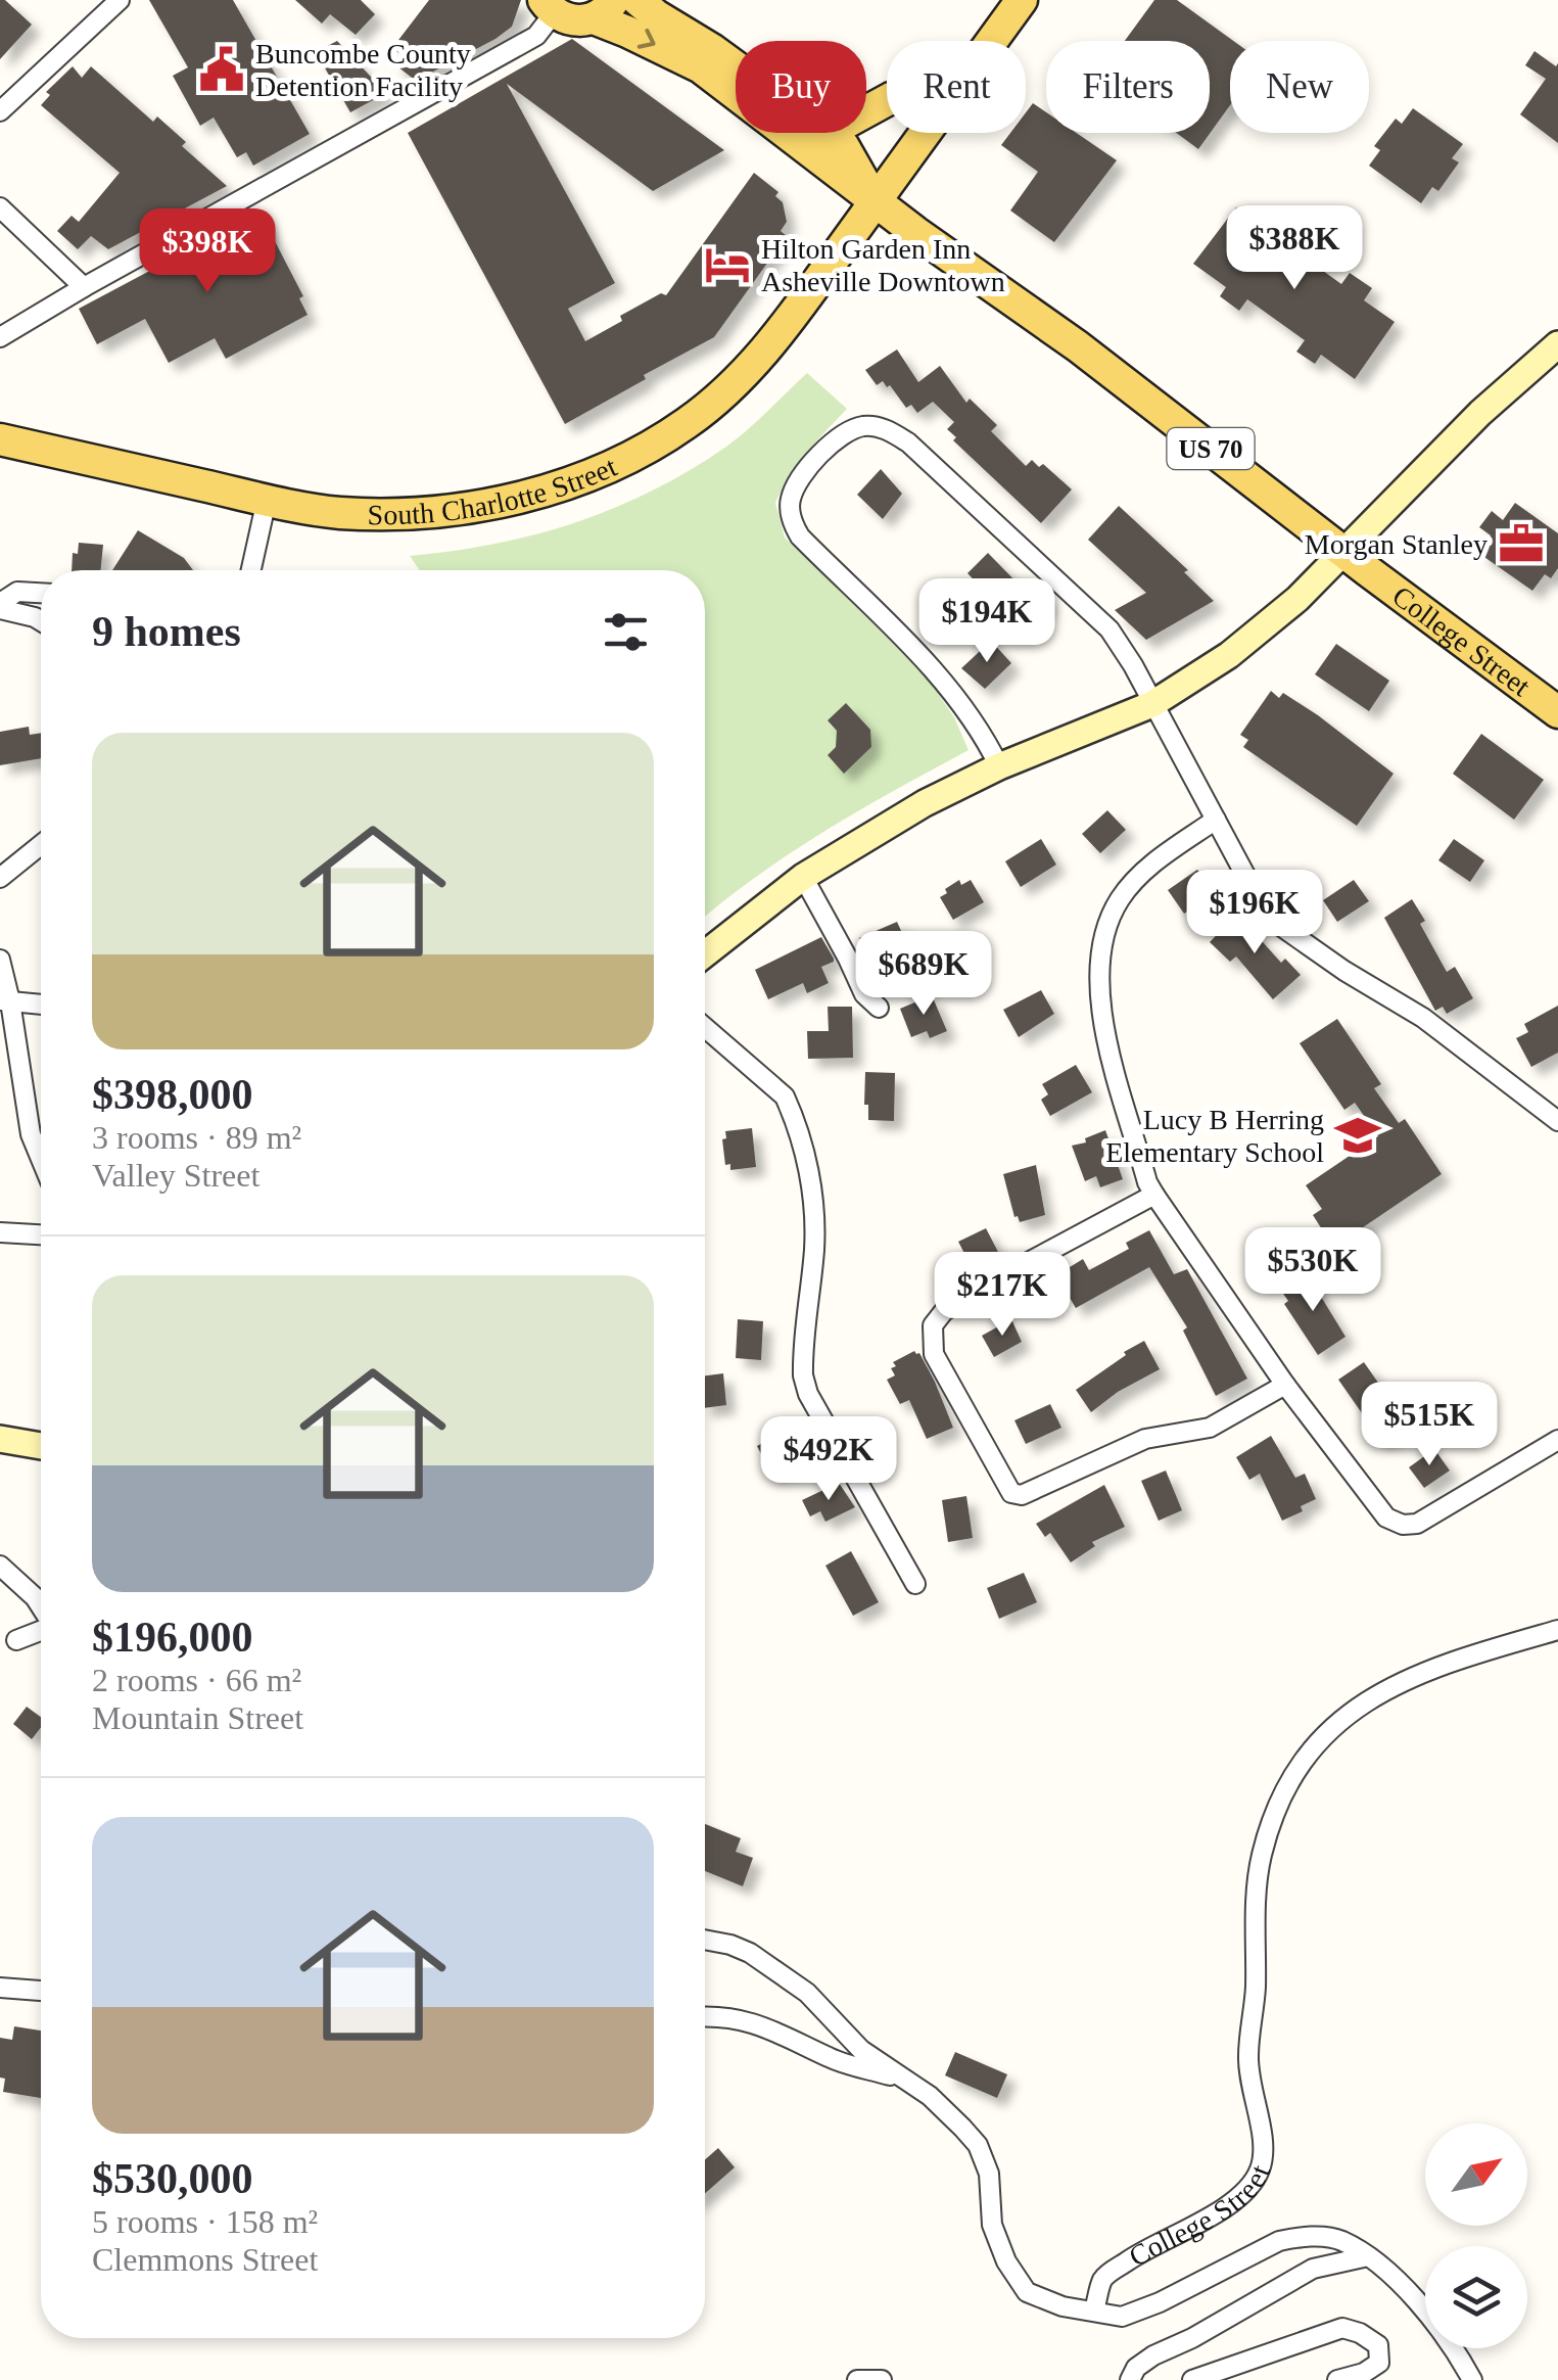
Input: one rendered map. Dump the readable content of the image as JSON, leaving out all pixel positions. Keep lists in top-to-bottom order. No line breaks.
{"streets":{"main road":["US 70","South Charlotte Street","College Street"]},"crossings":[["South Charlotte Street","College Street"]],"places":{"public building":["Buncombe County Detention Facility"],"hotel":["Hilton Garden Inn Asheville Downtown"],"office":["Morgan Stanley"],"school or university":["Lucy B Herring Elementary School"]},"north":"top right","page":{"chip":["Buy","Rent","Filters","New"],"price":["$388K","$398K","$194K","$196K","$689K","$530K","$217K","$515K","$492K"],"heading":"9 homes","list":[{"name":"$398,000","note":"3 rooms · 89 m² · Valley Street"},{"name":"$196,000","note":"2 rooms · 66 m² · Mountain Street"},{"name":"$530,000","note":"5 rooms · 158 m² · Clemmons Street"}]}}
